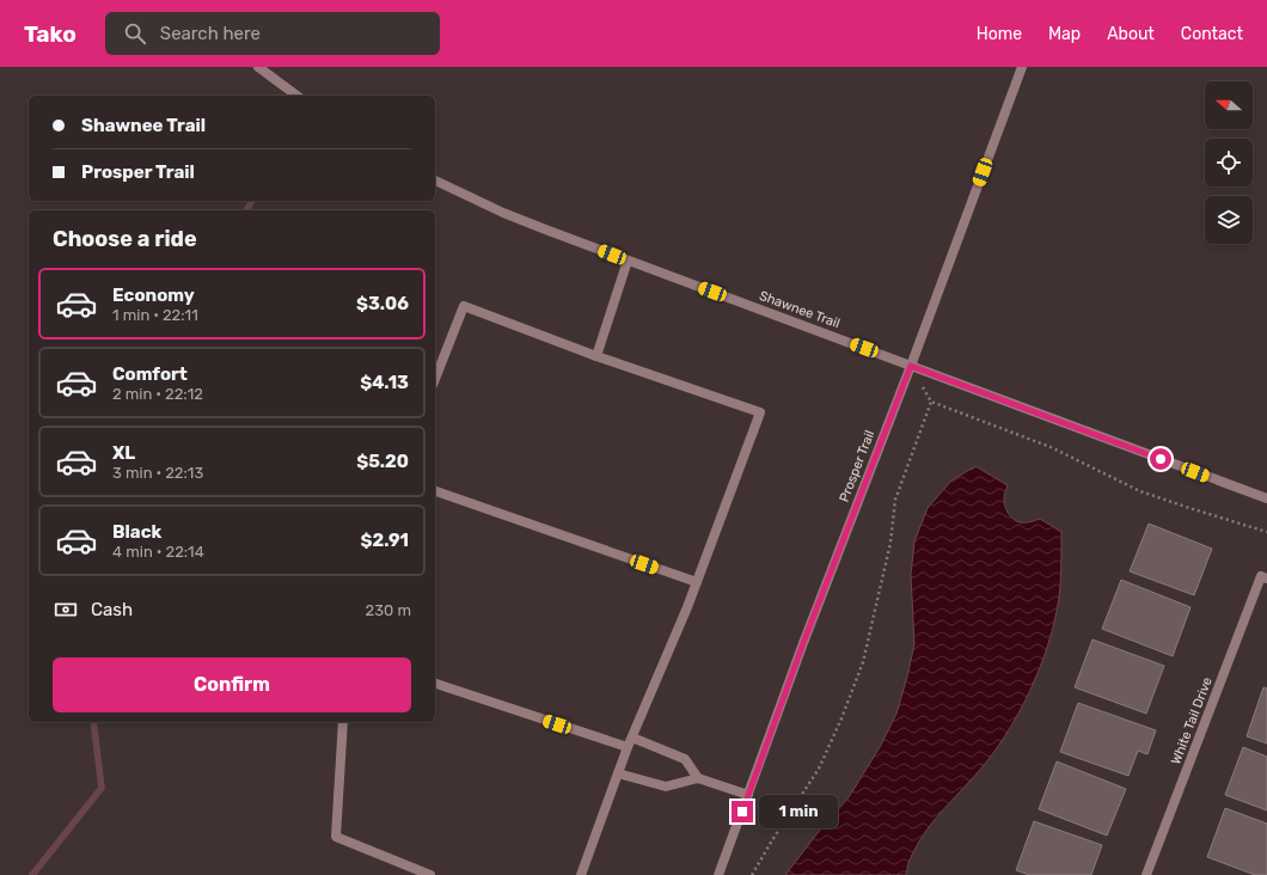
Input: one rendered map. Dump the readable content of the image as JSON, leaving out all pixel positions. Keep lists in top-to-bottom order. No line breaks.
{"streets":{"street":["Shawnee Trail","Prosper Trail","White Tail Drive"]},"crossings":[["Shawnee Trail","Prosper Trail"]],"north":"left","page":{"header":"Tako","search":"Search here","nav":["Home","Map","About","Contact"],"banner":["Shawnee Trail","Prosper Trail"],"heading":"Choose a ride","list":[{"name":"Economy","note":"1 min · 22:11","value":"$3.06"},{"name":"Comfort","note":"2 min · 22:12","value":"$4.13"},{"name":"XL","note":"3 min · 22:13","value":"$5.20"},{"name":"Black","note":"4 min · 22:14","value":"$2.91"}],"pay":["Cash","230 m"],"buttons":"Confirm","bubble":"1 min"}}
